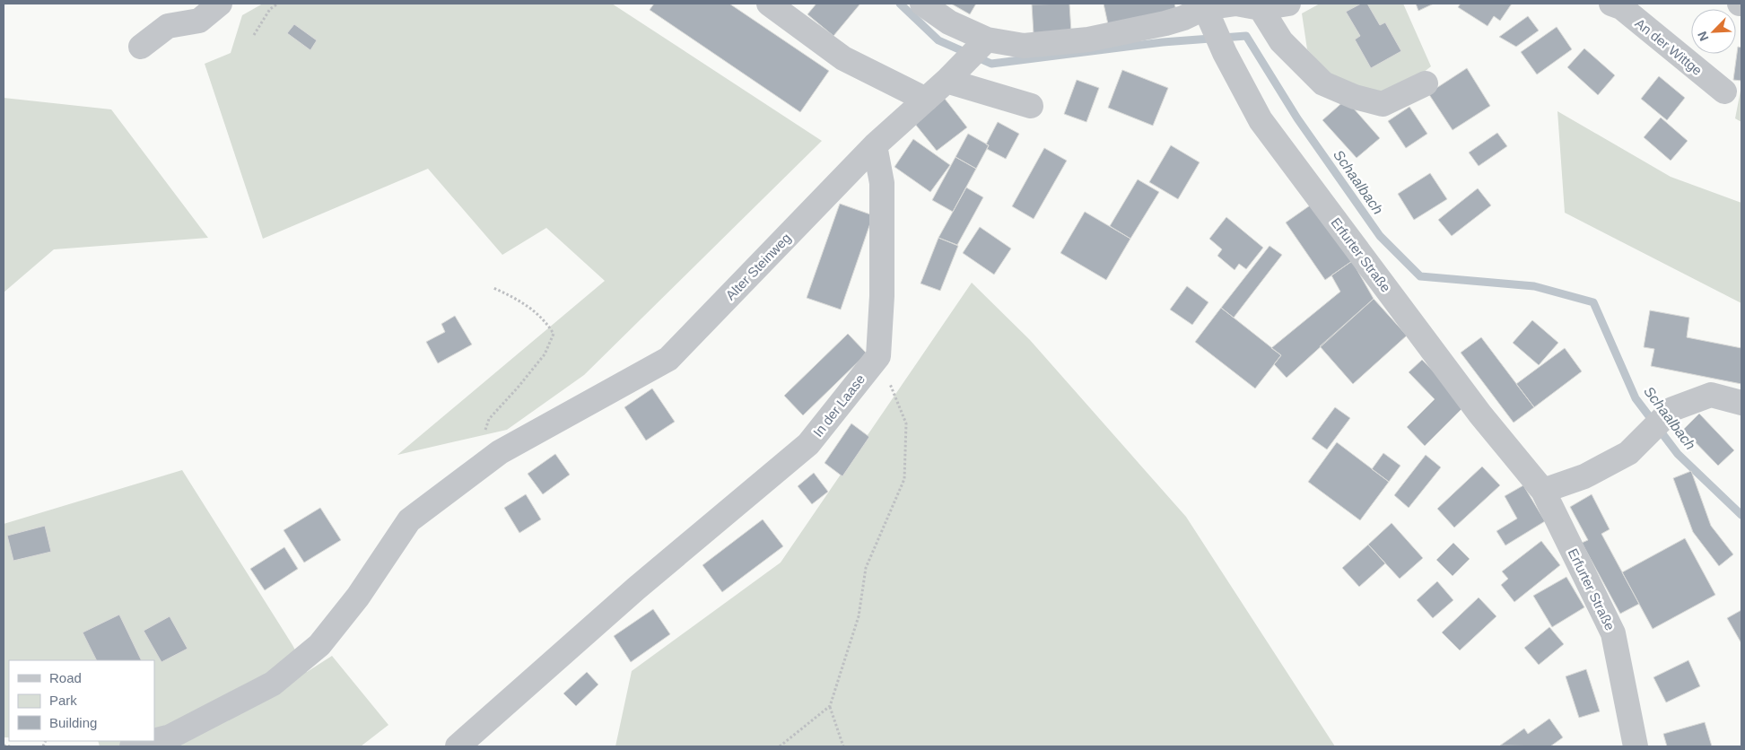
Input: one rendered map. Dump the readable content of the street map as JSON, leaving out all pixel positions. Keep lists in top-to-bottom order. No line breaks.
{"streets":{"street":["An der Wittge","Erfurter Straße","Alter Steinweg","In der Laase"]},"water":["Schaalbach"],"legend":["Road","Park","Building"],"north":"bottom left"}
